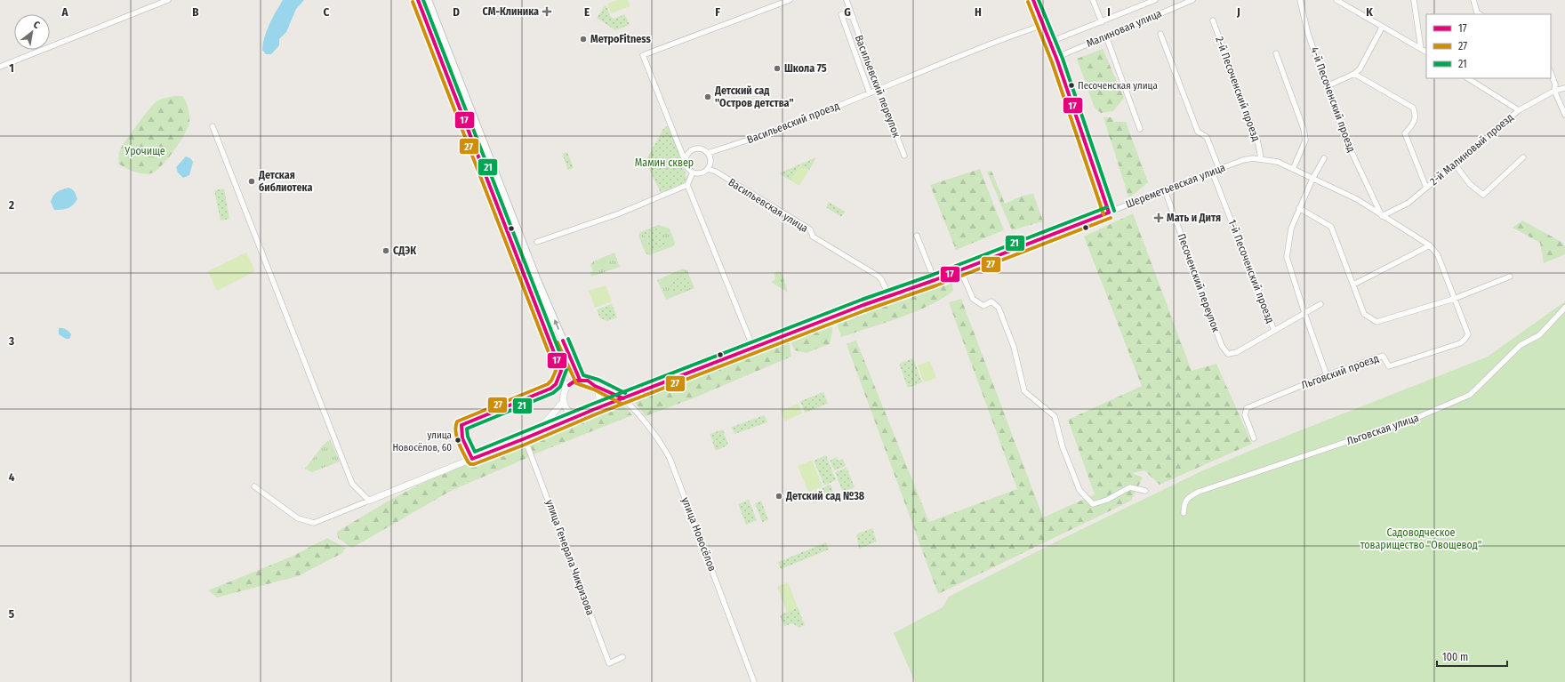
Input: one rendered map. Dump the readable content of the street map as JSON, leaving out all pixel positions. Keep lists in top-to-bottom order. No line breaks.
{"streets":{"street":["Малиновая улица","Васильевский переулок","2-й Песоченский проезд","4-й Песоченский проезд","Васильевский проезд","2-й Малиновый проезд","Шереметьевская улица","Васильевская улица","1-й Песоченский проезд","Песоченский переулок","Льговский проезд","Льговская улица","улица Новосёлов","улица Генерала Чикризова"]},"crossings":[["Васильевский переулок","Васильевский проезд"],["2-й Песоченский проезд","Шереметьевская улица"],["4-й Песоченский проезд","2-й Малиновый проезд"],["4-й Песоченский проезд","Шереметьевская улица"],["Васильевский проезд","Васильевская улица"],["2-й Малиновый проезд","Шереметьевская улица"],["Шереметьевская улица","Васильевская улица"],["Шереметьевская улица","1-й Песоченский проезд"],["Шереметьевская улица","Песоченский переулок"],["Шереметьевская улица","Льговский проезд"],["Шереметьевская улица","улица Новосёлов"],["1-й Песоченский проезд","Песоченский переулок"]],"parks":["Урочище","Мамин сквер","Садоводческое товарищество \"Овощевод\""],"places":{"health":["СМ-Клиника","Мать и Дитя"],"other":["МетроFitness","Школа 75","Песоченская улица","Детский сад \"Остров детства\"","Детская библиотека","СДЭК","улица Новосёлов, 60","Детский сад №38"]},"lines":["transit line 17","transit line 21","transit line 27"],"legend":["17","27","21"],"scale_bar":"100 m","north":"top right","grid":{"columns":["A","B","C","D","E","F","G","H","I","J","K"],"rows":["1","2","3","4","5"]}}
